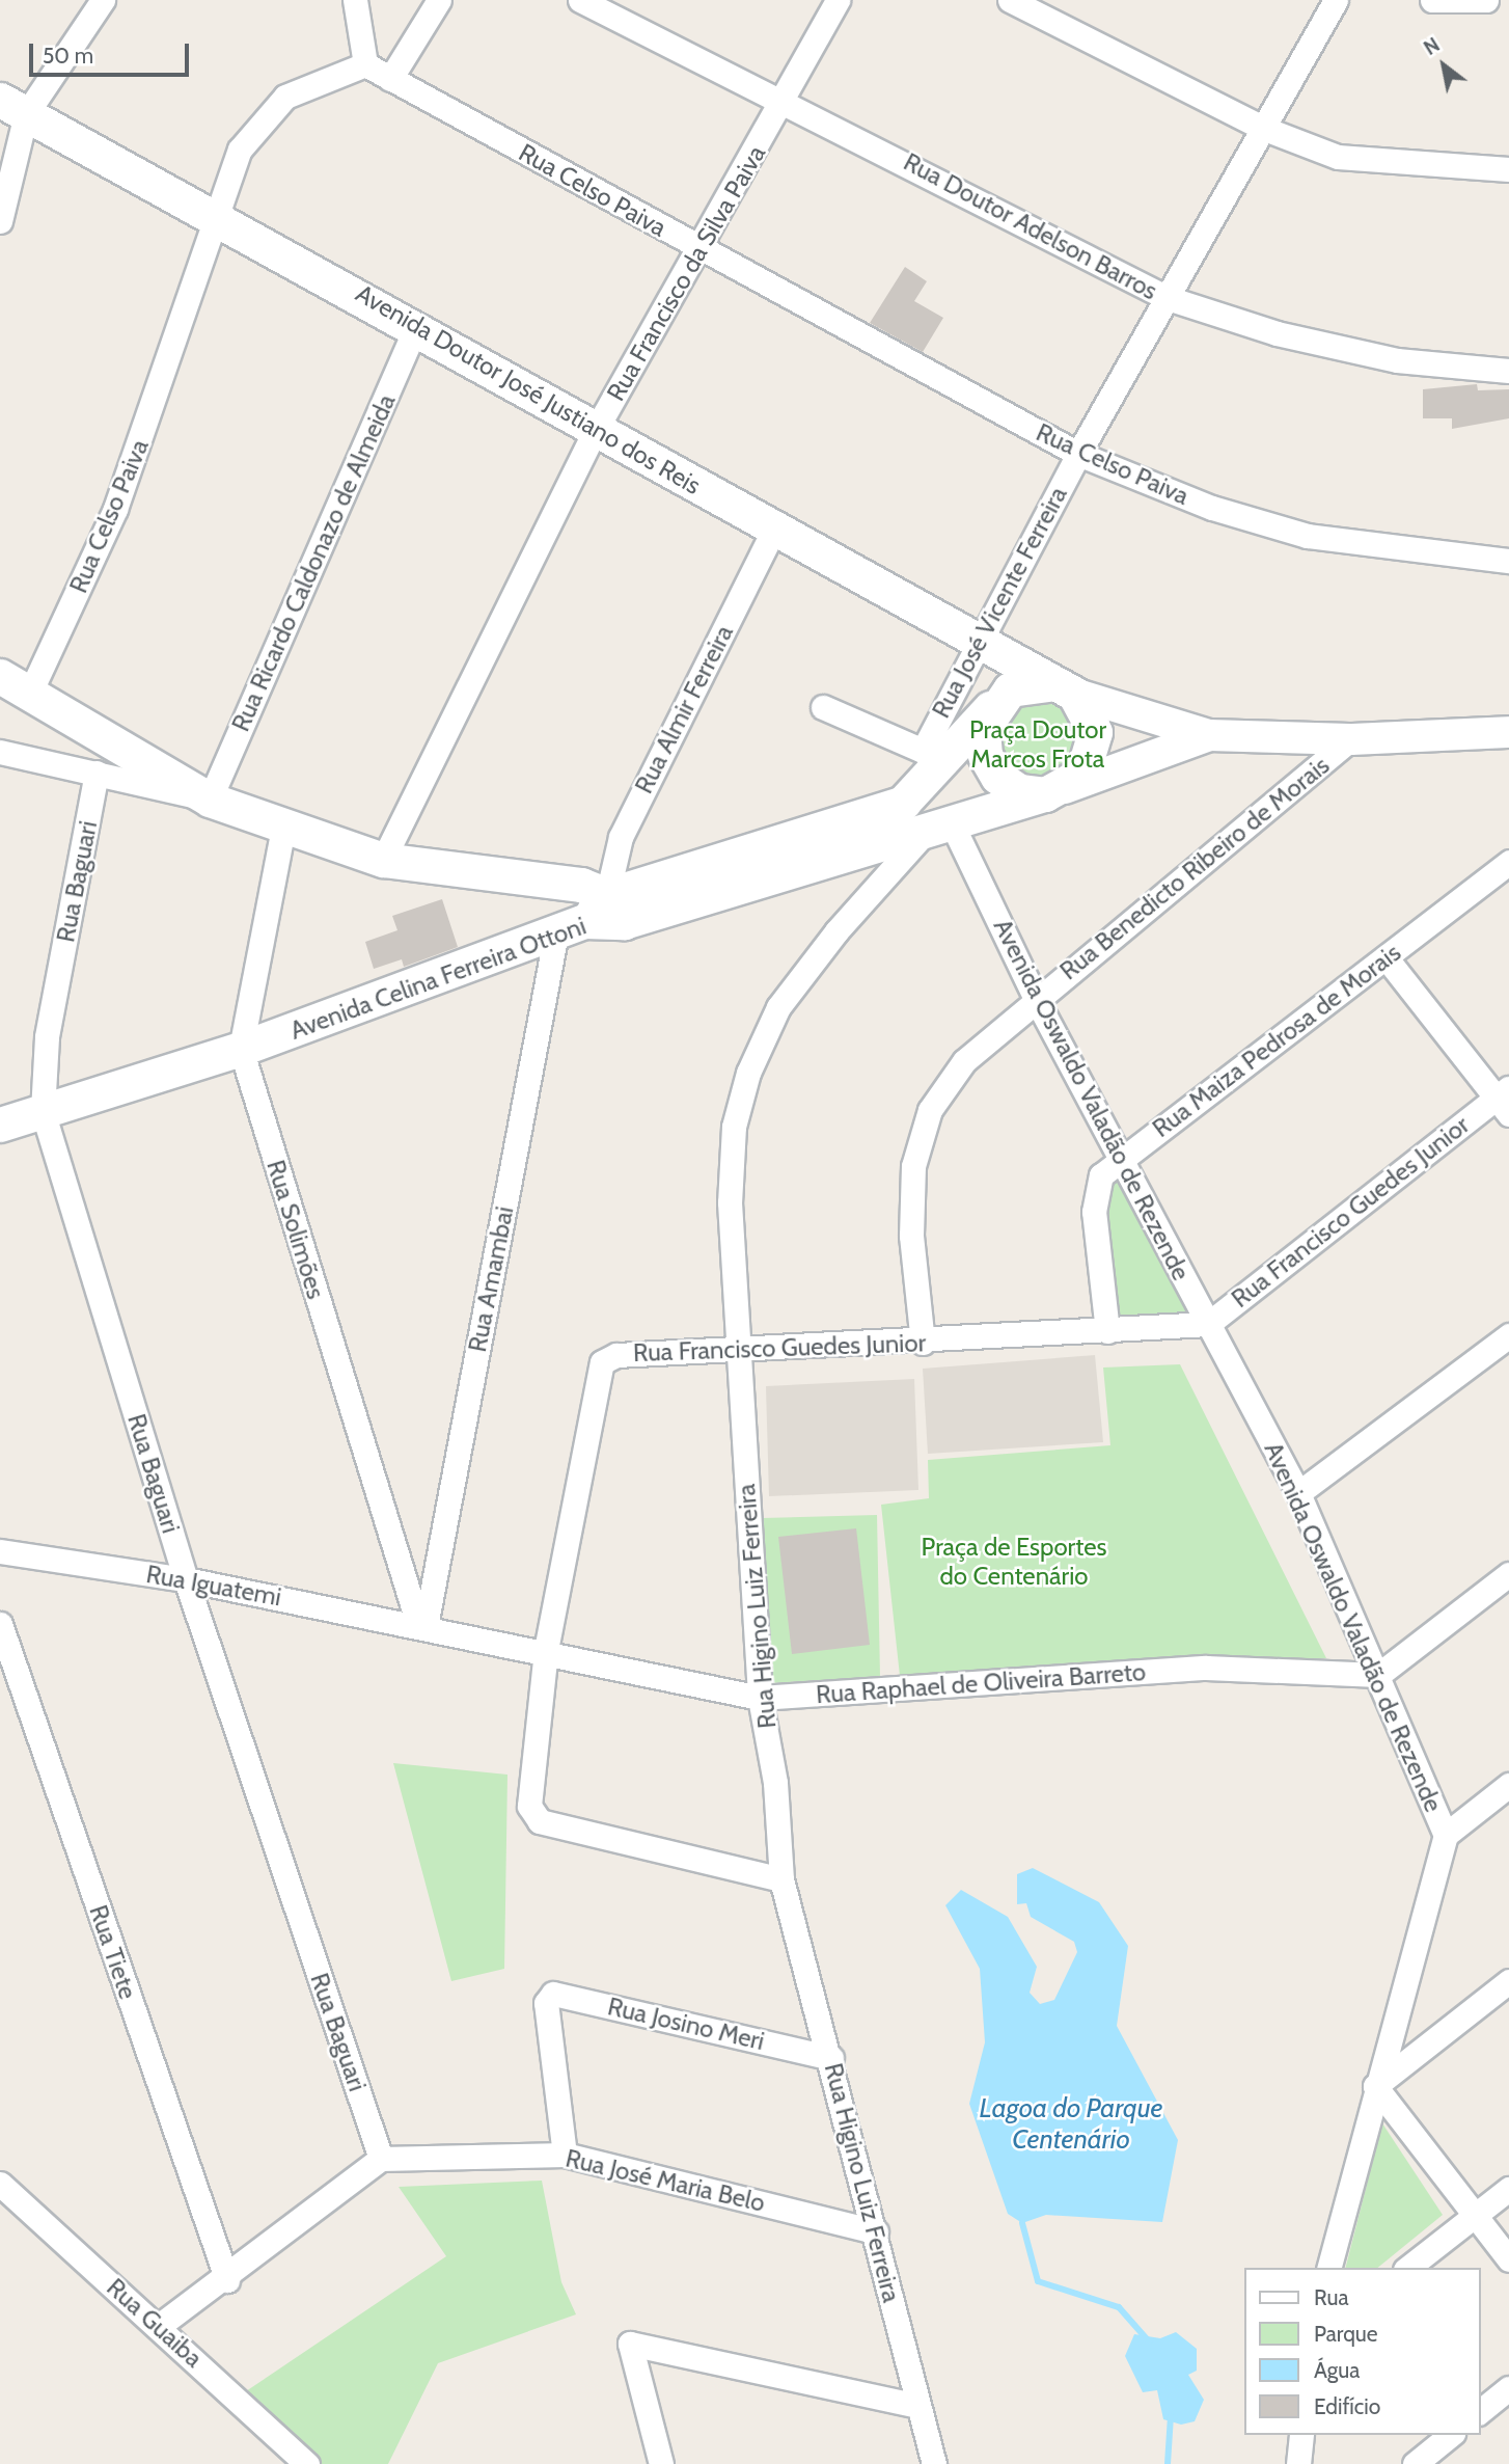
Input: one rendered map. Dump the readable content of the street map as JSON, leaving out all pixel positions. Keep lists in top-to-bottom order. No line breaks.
{"streets":{"main road":["Avenida Doutor José Justiano dos Reis","Avenida Celina Ferreira Ottoni"],"street":["Rua Celso Paiva","Rua Doutor Adelson Barros","Rua Francisco da Silva Paiva","Rua Ricardo Caldonazo de Almeida","Rua José Vicente Ferreira","Rua Almir Ferreira","Rua Benedicto Ribeiro de Morais","Rua Baguari","Rua Maiza Pedrosa de Morais","Avenida Oswaldo Valadão de Rezende","Rua Francisco Guedes Junior","Rua Solimões","Rua Amambai","Rua Iguatemi","Rua Higino Luiz Ferreira","Rua Raphael de Oliveira Barreto","Rua Tiete","Rua Josino Meri","Rua José Maria Belo","Rua Guaiba"]},"crossings":[["Rua Celso Paiva","Rua Francisco da Silva Paiva"],["Rua Celso Paiva","Avenida Doutor José Justiano dos Reis"],["Rua Celso Paiva","Rua José Vicente Ferreira"],["Rua Doutor Adelson Barros","Rua Francisco da Silva Paiva"],["Rua Doutor Adelson Barros","Rua José Vicente Ferreira"],["Rua Francisco da Silva Paiva","Avenida Doutor José Justiano dos Reis"],["Avenida Doutor José Justiano dos Reis","Rua Ricardo Caldonazo de Almeida"],["Avenida Doutor José Justiano dos Reis","Rua José Vicente Ferreira"],["Avenida Doutor José Justiano dos Reis","Rua Almir Ferreira"],["Avenida Doutor José Justiano dos Reis","Avenida Celina Ferreira Ottoni"],["Rua Almir Ferreira","Avenida Celina Ferreira Ottoni"],["Rua Benedicto Ribeiro de Morais","Avenida Celina Ferreira Ottoni"],["Rua Benedicto Ribeiro de Morais","Avenida Oswaldo Valadão de Rezende"],["Rua Benedicto Ribeiro de Morais","Rua Francisco Guedes Junior"],["Rua Baguari","Avenida Celina Ferreira Ottoni"],["Rua Baguari","Rua Iguatemi"],["Rua Baguari","Rua José Maria Belo"],["Avenida Celina Ferreira Ottoni","Avenida Oswaldo Valadão de Rezende"],["Avenida Celina Ferreira Ottoni","Rua Solimões"],["Avenida Celina Ferreira Ottoni","Rua Amambai"],["Avenida Celina Ferreira Ottoni","Rua Higino Luiz Ferreira"],["Rua Maiza Pedrosa de Morais","Avenida Oswaldo Valadão de Rezende"],["Rua Maiza Pedrosa de Morais","Rua Francisco Guedes Junior"],["Avenida Oswaldo Valadão de Rezende","Rua Francisco Guedes Junior"],["Avenida Oswaldo Valadão de Rezende","Rua Higino Luiz Ferreira"],["Avenida Oswaldo Valadão de Rezende","Rua Raphael de Oliveira Barreto"],["Rua Francisco Guedes Junior","Rua Higino Luiz Ferreira"],["Rua Francisco Guedes Junior","Rua Raphael de Oliveira Barreto"],["Rua Solimões","Rua Amambai"],["Rua Solimões","Rua Iguatemi"],["Rua Solimões","Rua Raphael de Oliveira Barreto"],["Rua Amambai","Rua Iguatemi"],["Rua Amambai","Rua Raphael de Oliveira Barreto"],["Rua Iguatemi","Rua Raphael de Oliveira Barreto"],["Rua Higino Luiz Ferreira","Rua Raphael de Oliveira Barreto"],["Rua Higino Luiz Ferreira","Rua Josino Meri"],["Rua Higino Luiz Ferreira","Rua José Maria Belo"],["Rua Josino Meri","Rua José Maria Belo"]],"water":["Lagoa do Parque Centenário"],"parks":["Praça Doutor Marcos Frota","Praça de Esportes do Centenário"],"legend":["Rua","Parque","Água","Edifício"],"scale_bar":"50 m","north":"top left"}
